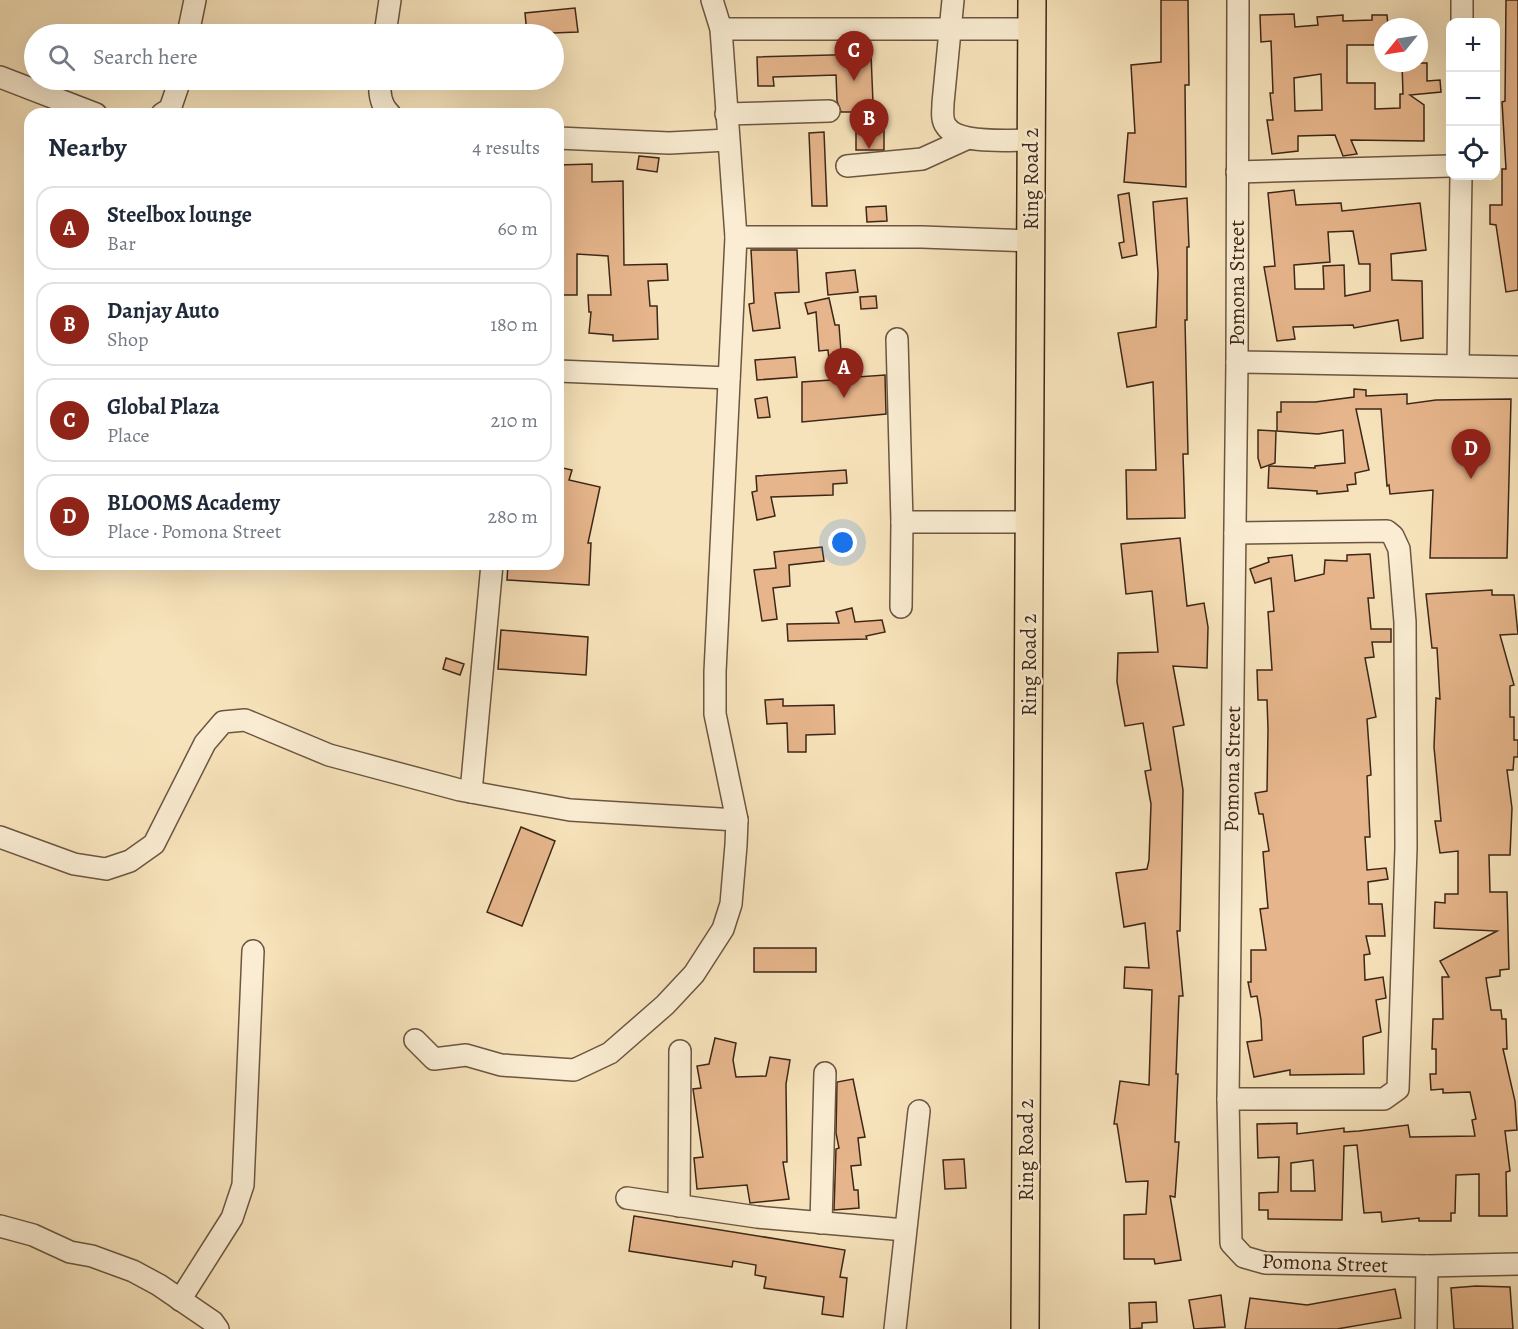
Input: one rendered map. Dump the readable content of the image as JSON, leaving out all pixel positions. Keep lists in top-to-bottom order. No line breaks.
{"streets":{"main road":["Ring Road 2"],"street":["Pomona Street"]},"north":"bottom left","page":{"map_buttons":["+","−"],"search":"Search here","pins":["C","B","A","D"],"heading":["Nearby","4 results"],"list":[{"mark":"A","name":"Steelbox lounge","note":"Bar","value":"60 m"},{"mark":"B","name":"Danjay Auto","note":"Shop","value":"180 m"},{"mark":"C","name":"Global Plaza","note":"Place","value":"210 m"},{"mark":"D","name":"BLOOMS Academy","note":"Place · Pomona Street","value":"280 m"}]}}
